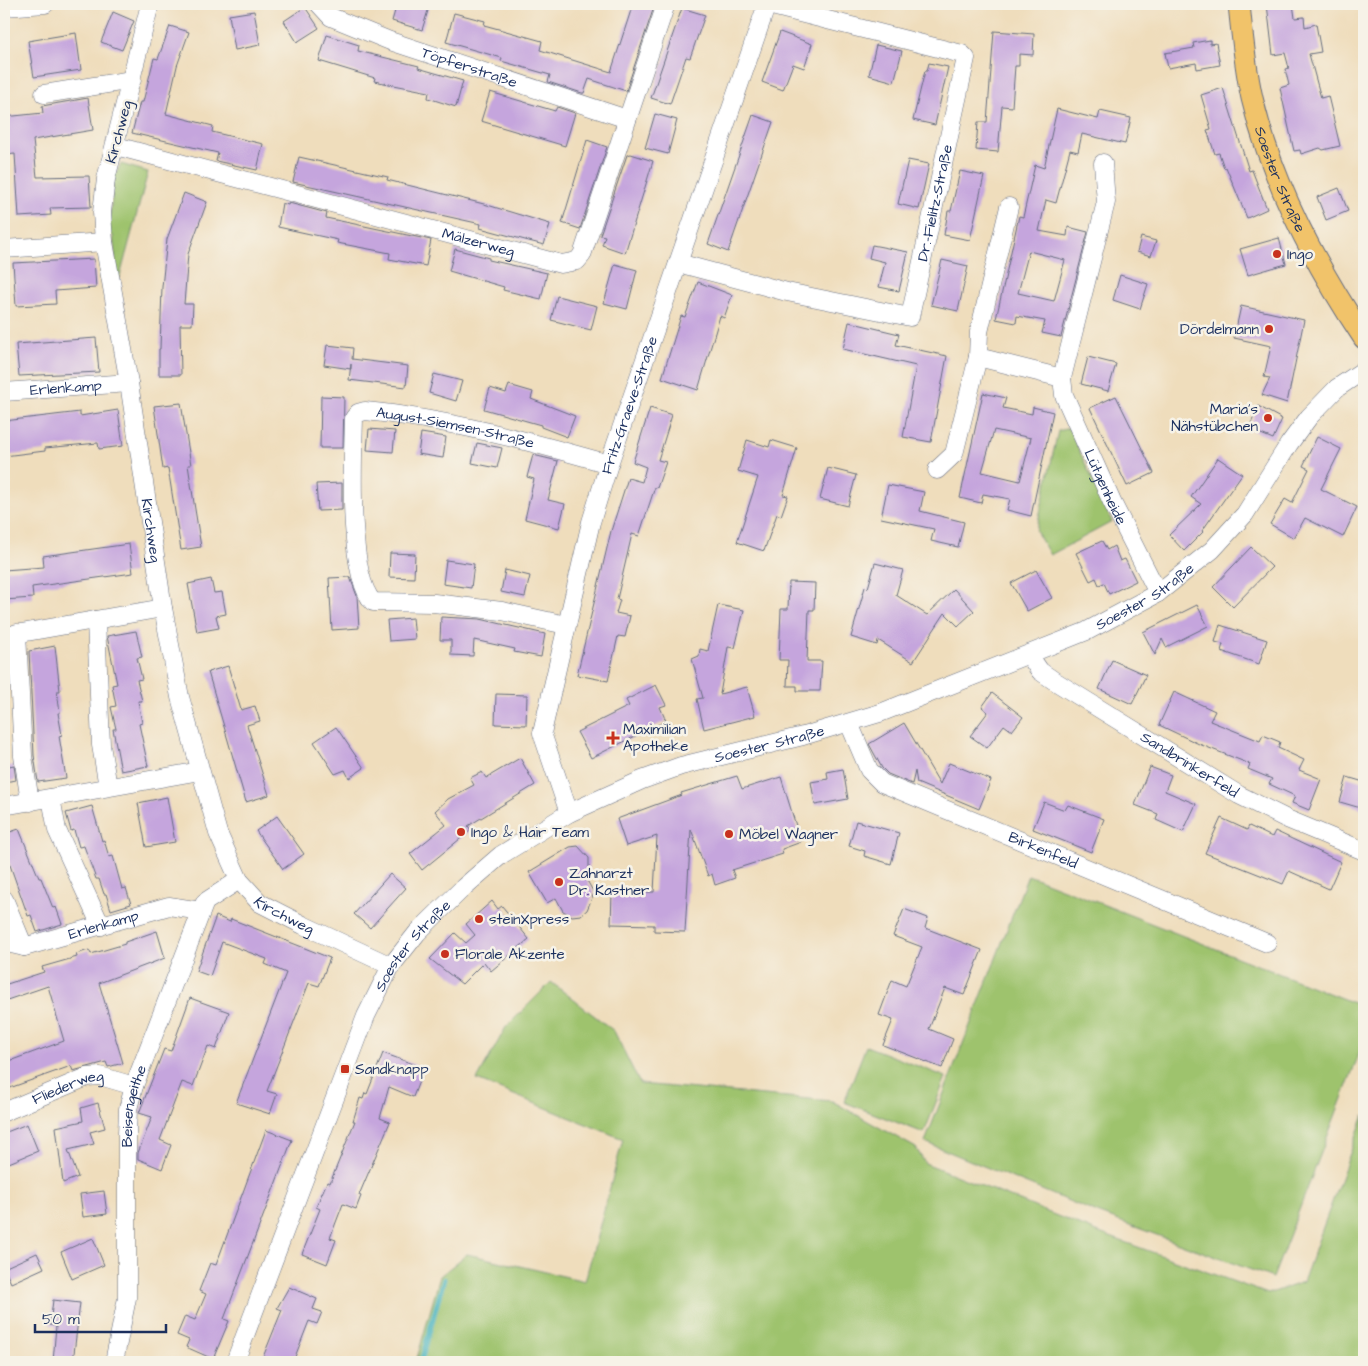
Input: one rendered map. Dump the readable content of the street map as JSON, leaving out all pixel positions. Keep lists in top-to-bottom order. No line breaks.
{"streets":{"main road":["Soester Straße"],"street":["Töpferstraße","Kirchweg","Dr.-Fielitz-Straße","Mälzerweg","Erlenkamp","Fritz-Graeve-Straße","August-Siemsen-Straße","Lütgenheide","Sandbrinkerfeld","Birkenfeld","Fliederweg","Beisengeithe"]},"crossings":[["Töpferstraße","Mälzerweg"],["Kirchweg","Soester Straße"],["Kirchweg","Mälzerweg"],["Kirchweg","Erlenkamp"],["Kirchweg","Beisengeithe"],["Soester Straße","Fritz-Graeve-Straße"],["Soester Straße","Lütgenheide"],["Soester Straße","Sandbrinkerfeld"],["Soester Straße","Birkenfeld"],["Dr.-Fielitz-Straße","Fritz-Graeve-Straße"],["Erlenkamp","Beisengeithe"],["Fritz-Graeve-Straße","August-Siemsen-Straße"],["Fliederweg","Beisengeithe"]],"places":{"other":["Ingo","Dördelmann","Maria's Nähstübchen","Ingo & Hair Team","Möbel Wagner","Zahnarzt Dr. Kastner","steinXpress","Florale Akzente"],"health":["Maximilian Apotheke"],"transit":["Sandknapp"]},"scale_bar":"50 m"}
